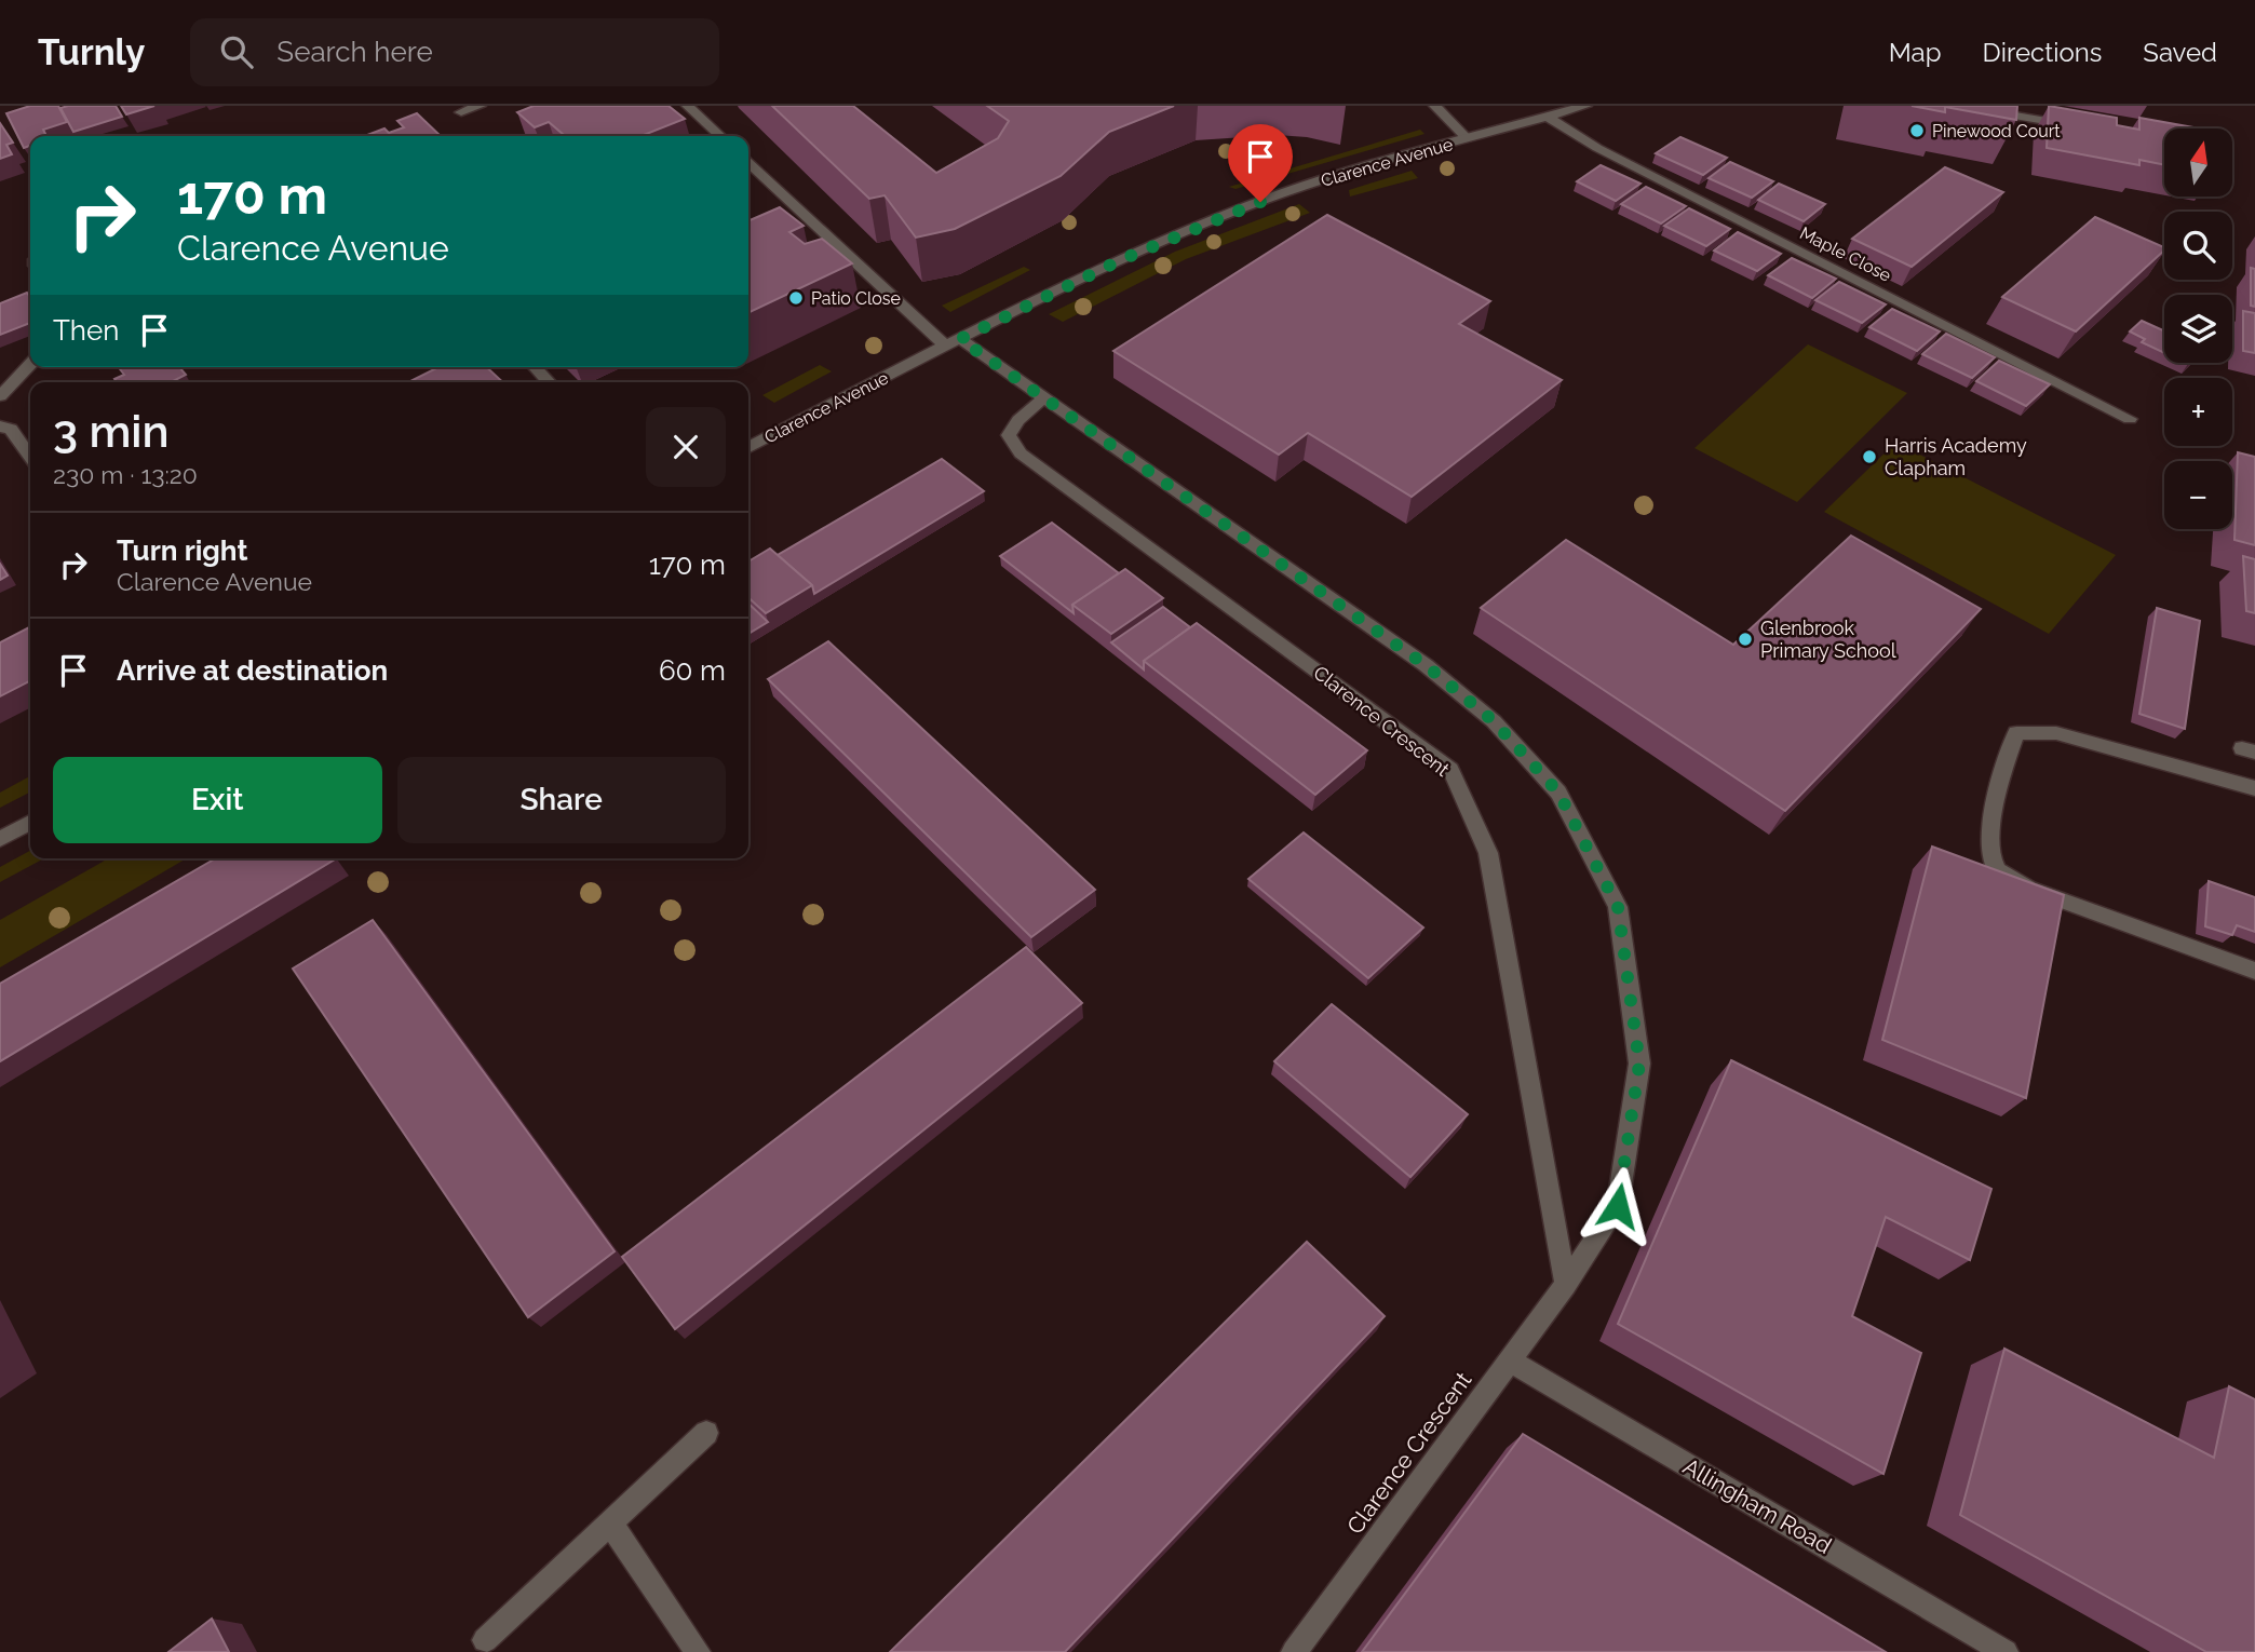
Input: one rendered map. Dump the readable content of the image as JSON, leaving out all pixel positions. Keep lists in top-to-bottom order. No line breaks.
{"streets":{"street":["Clarence Avenue","Maple Close","Clarence Crescent","Allingham Road"]},"crossings":[["Clarence Avenue","Maple Close"],["Clarence Avenue","Clarence Crescent"],["Clarence Crescent","Allingham Road"]],"places":["Pinewood Court","Patio Close","Harris Academy Clapham","Glenbrook Primary School"],"north":"top","page":{"header":"Turnly","search":"Search here","nav":["Map","Directions","Saved"],"map_buttons":["+","−"],"turn":["170 m","Clarence Avenue"],"then":"Then","heading":["3 min","230 m · 13:20"],"list":[{"name":"Turn right","note":"Clarence Avenue","value":"170 m"},{"name":"Arrive at destination","value":"60 m"}],"buttons":["Exit","Share"]}}
